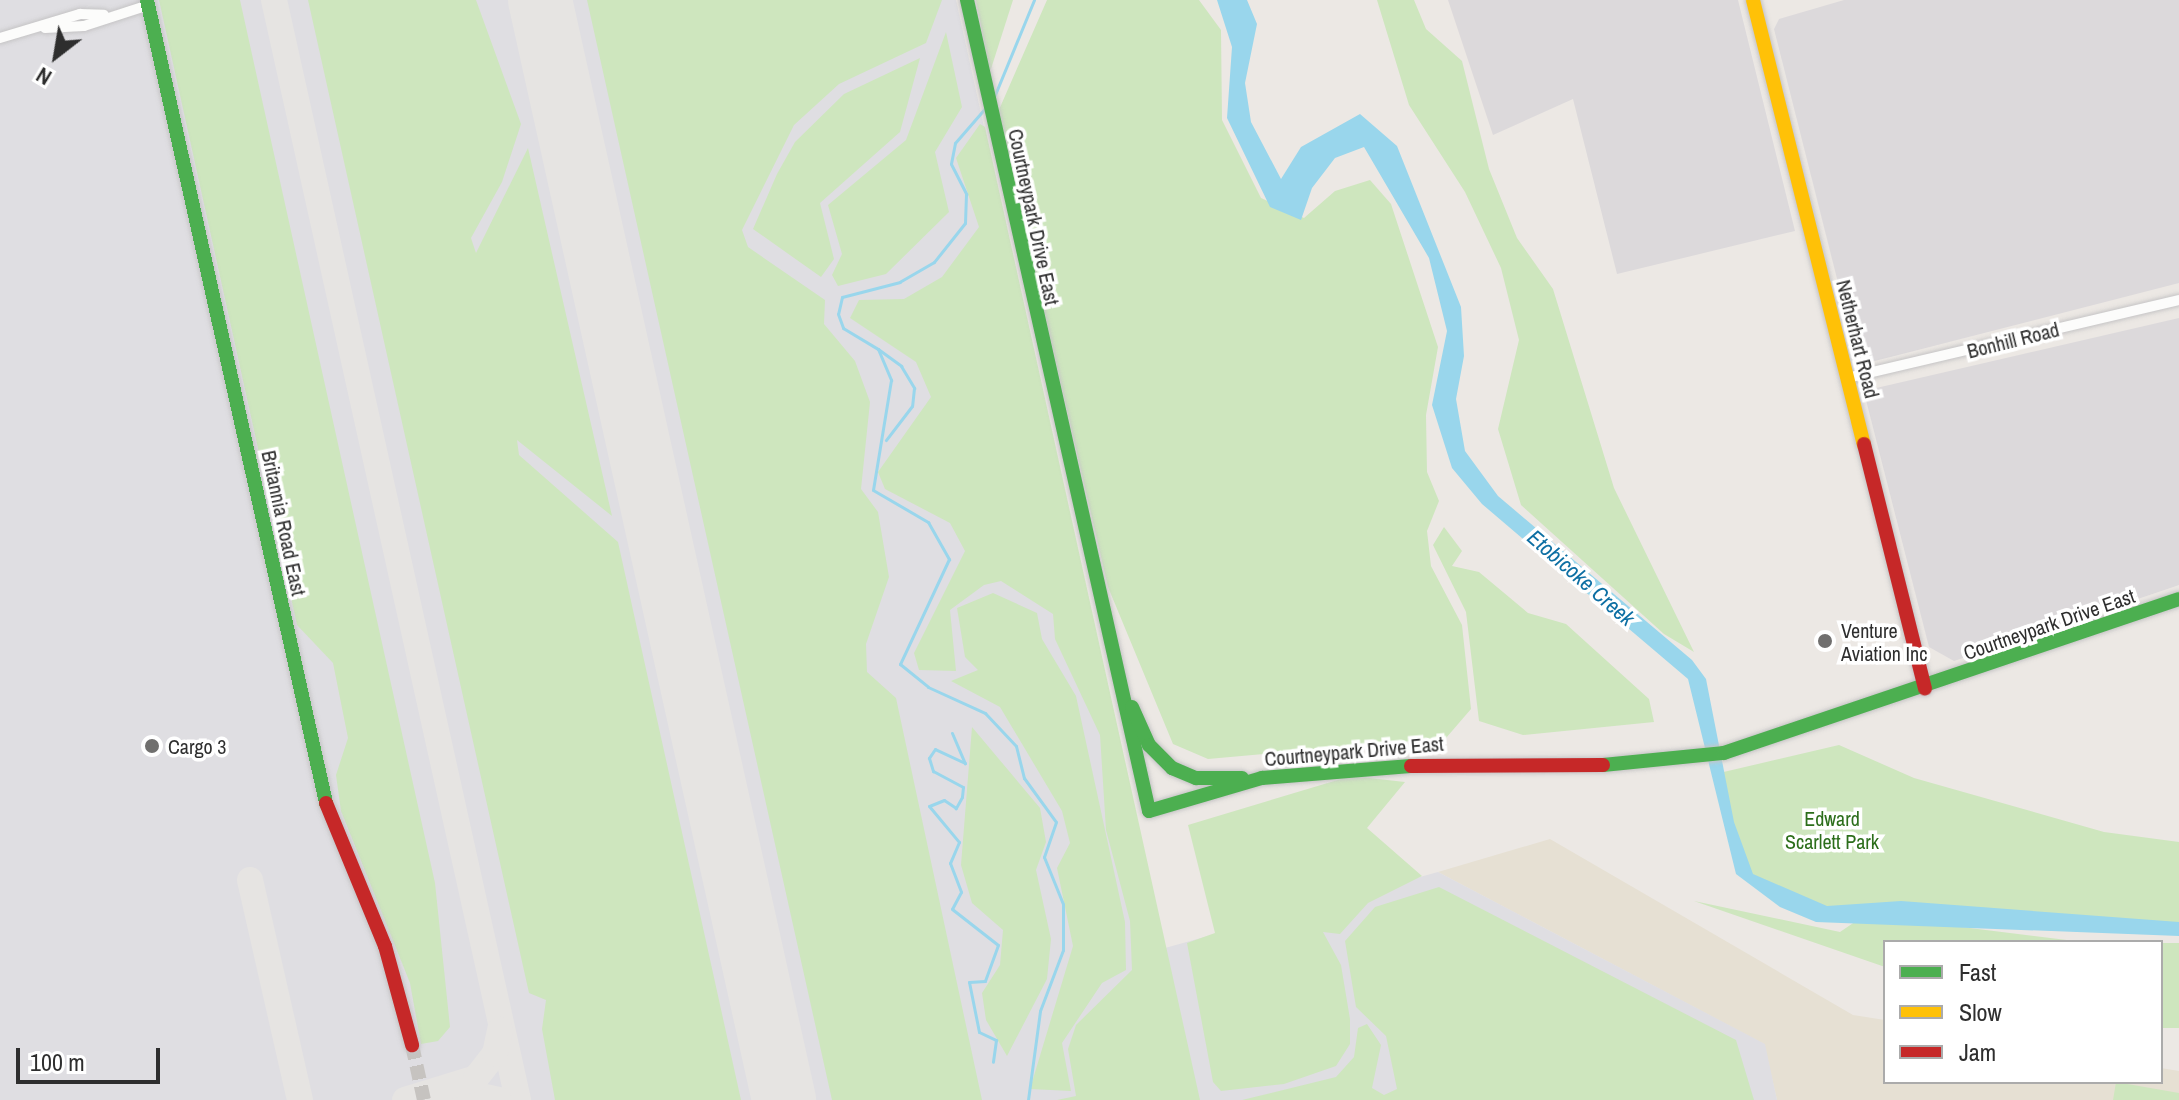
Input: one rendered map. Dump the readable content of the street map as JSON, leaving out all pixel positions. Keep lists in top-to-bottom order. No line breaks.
{"streets":{"street":["Courtneypark Drive East","Netherhart Road","Bonhill Road","Britannia Road East"]},"crossings":[["Courtneypark Drive East","Netherhart Road"],["Netherhart Road","Bonhill Road"]],"water":["Etobicoke Creek"],"parks":["Edward Scarlett Park"],"places":["Venture Aviation Inc","Cargo 3"],"legend":["Fast","Slow","Jam"],"scale_bar":"100 m","north":"bottom left"}
